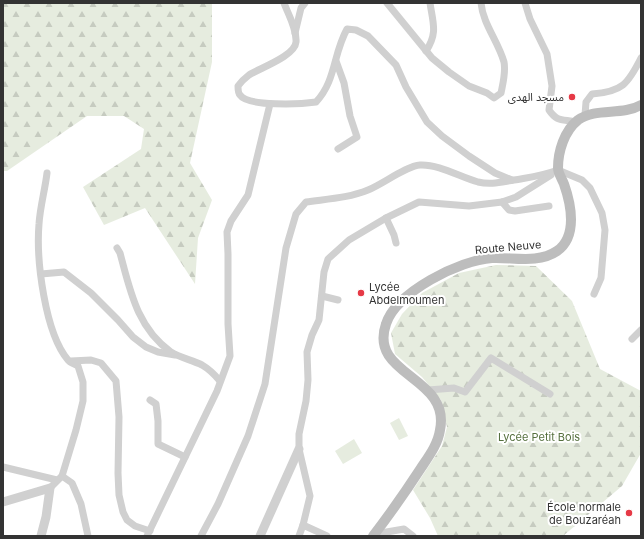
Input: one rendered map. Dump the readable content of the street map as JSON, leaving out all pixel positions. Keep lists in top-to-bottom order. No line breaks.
{"streets":{"main road":["Route Neuve"]},"parks":["Lycée Petit Bois"],"places":["مسجد الهدى","Lycée Abdelmoumen","École normale de Bouzaréah"]}
